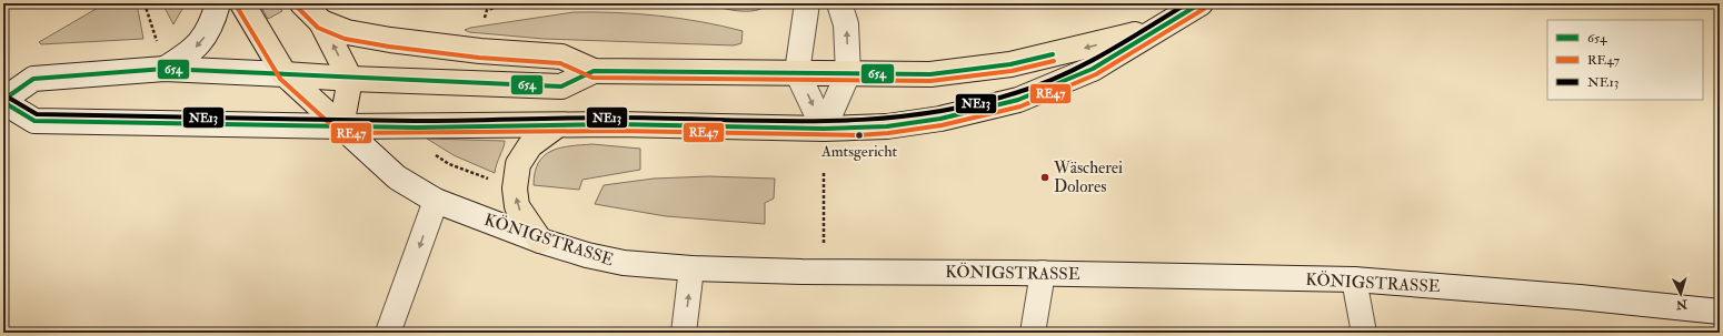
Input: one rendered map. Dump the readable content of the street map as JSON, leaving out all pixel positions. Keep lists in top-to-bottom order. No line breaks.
{"streets":{"main road":["KÖNIGSTRASSE"]},"places":["Amtsgericht","Wäscherei Dolores"],"lines":["transit line 654","transit line NE13","transit line RE47"],"legend":["654","RE47","NE13"],"north":"bottom"}
